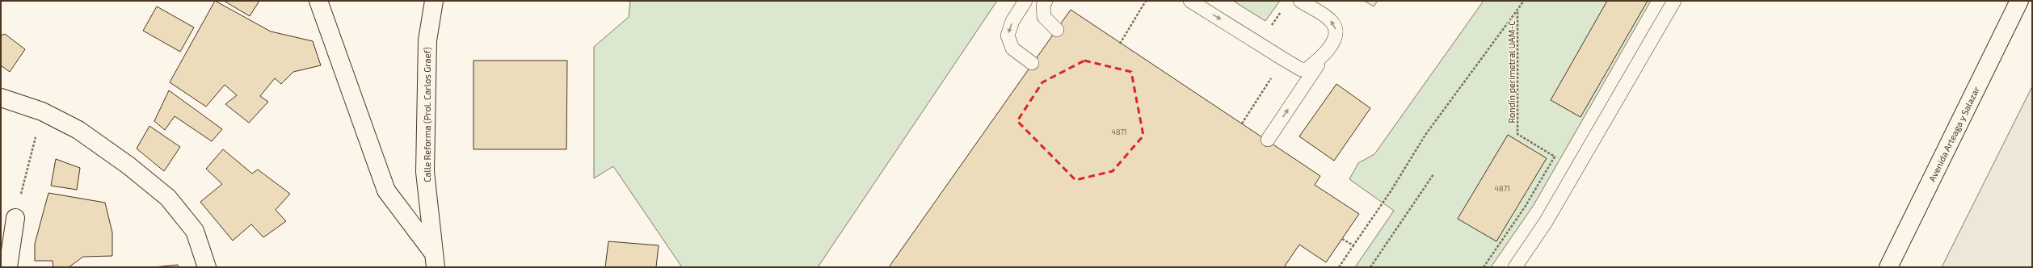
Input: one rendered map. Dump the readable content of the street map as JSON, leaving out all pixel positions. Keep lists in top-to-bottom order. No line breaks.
{"streets":{"street":["Calle Reforma (Prol. Carlos Graef)","Avenida Arteaga y Salazar"],"path":["Rondín perimetral UAM-C"]},"house_numbers":["4871","4871"]}
